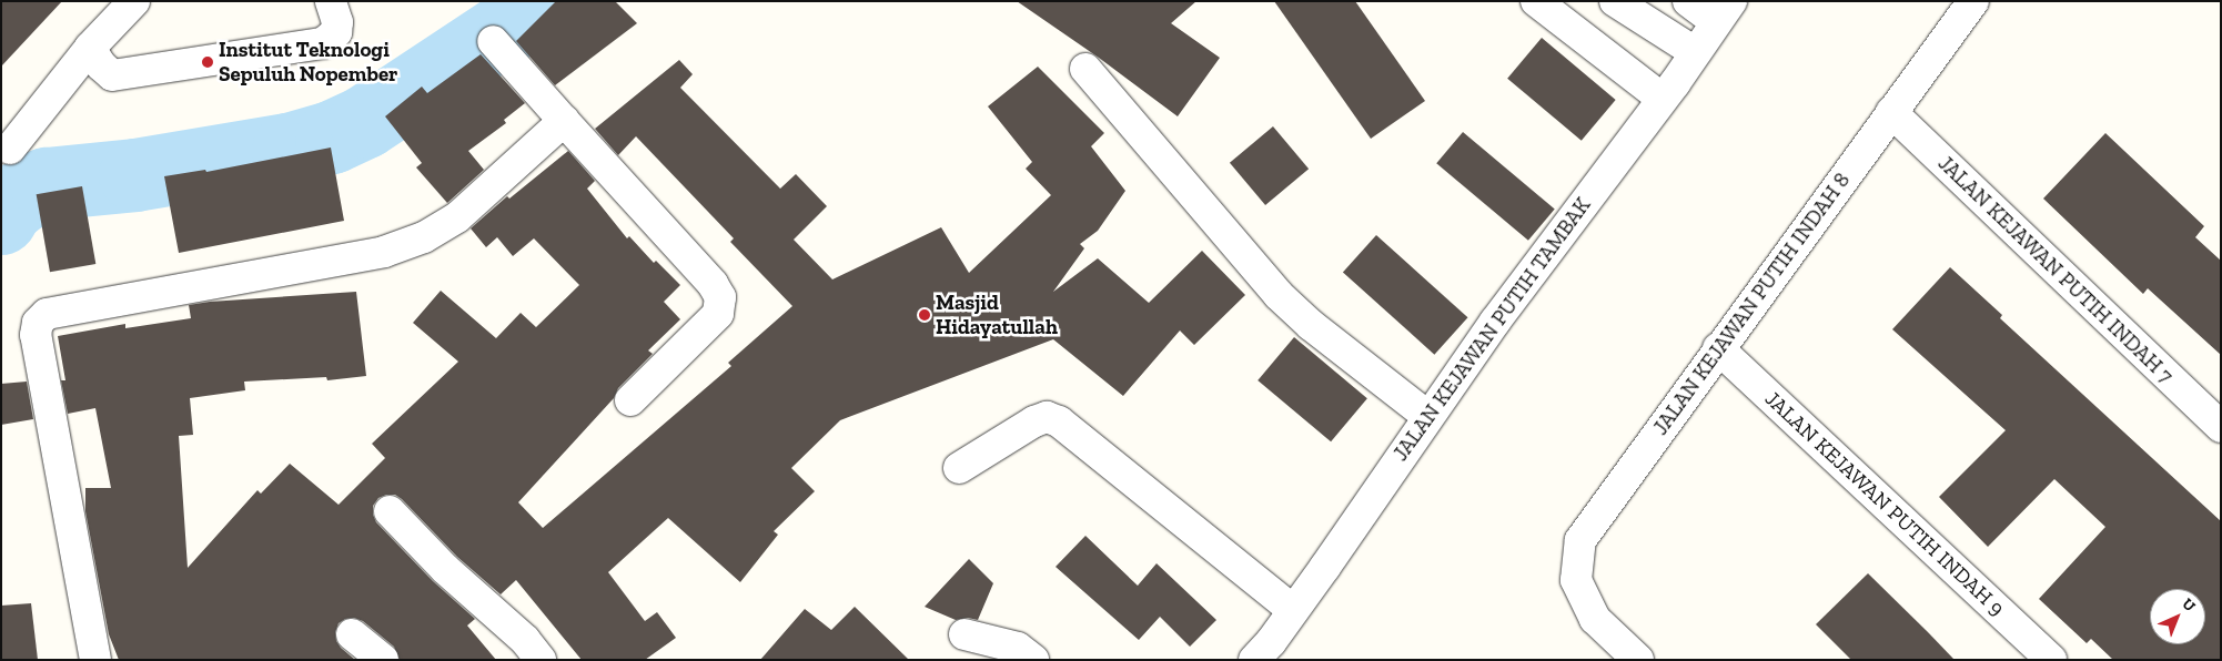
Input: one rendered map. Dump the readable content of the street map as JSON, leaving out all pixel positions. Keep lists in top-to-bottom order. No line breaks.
{"streets":{"street":["JALAN KEJAWAN PUTIH INDAH 7","JALAN KEJAWAN PUTIH INDAH 8","JALAN KEJAWAN PUTIH TAMBAK","JALAN KEJAWAN PUTIH INDAH 9"]},"crossings":[["JALAN KEJAWAN PUTIH INDAH 7","JALAN KEJAWAN PUTIH INDAH 8"],["JALAN KEJAWAN PUTIH INDAH 8","JALAN KEJAWAN PUTIH INDAH 9"]],"places":["Institut Teknologi Sepuluh Nopember","Masjid Hidayatullah"],"north":"top right"}
